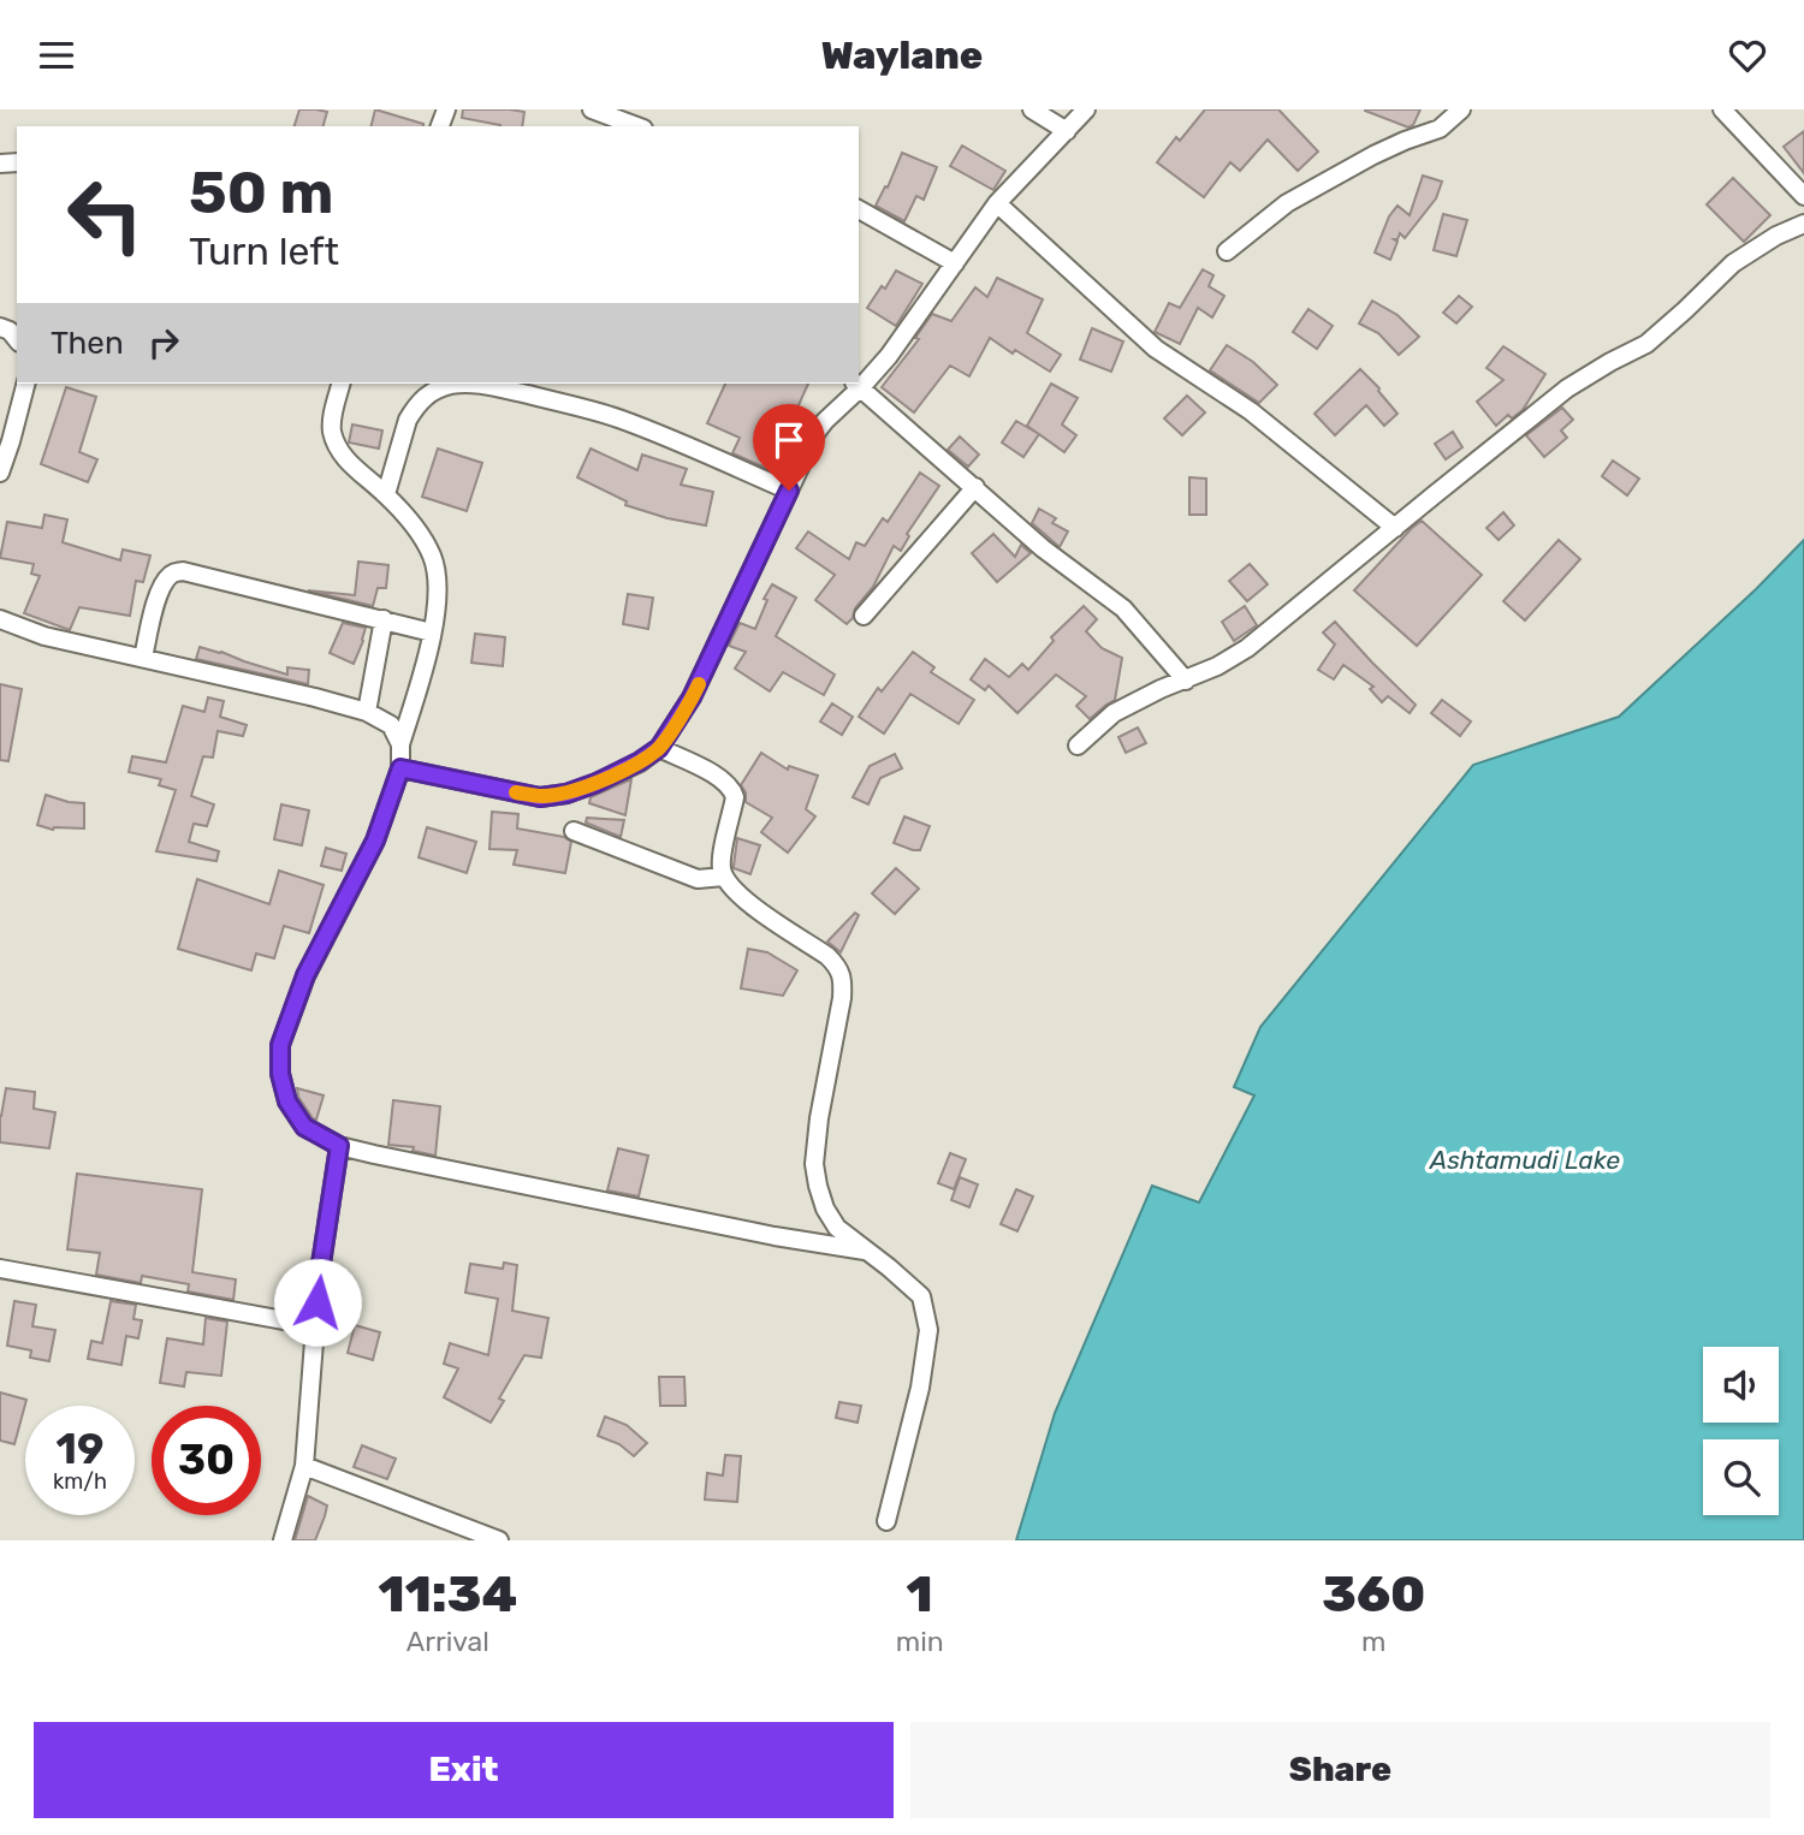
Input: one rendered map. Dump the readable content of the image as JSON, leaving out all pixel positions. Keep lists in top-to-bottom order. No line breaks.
{"water":["Ashtamudi Lake"],"page":{"header":"Waylane","turn":["50 m","Turn left"],"then":"Then","speed":"19 km/h","limit":"30","eta":["11:34","Arrival","1","min","360","m"],"buttons":["Exit","Share"]}}
